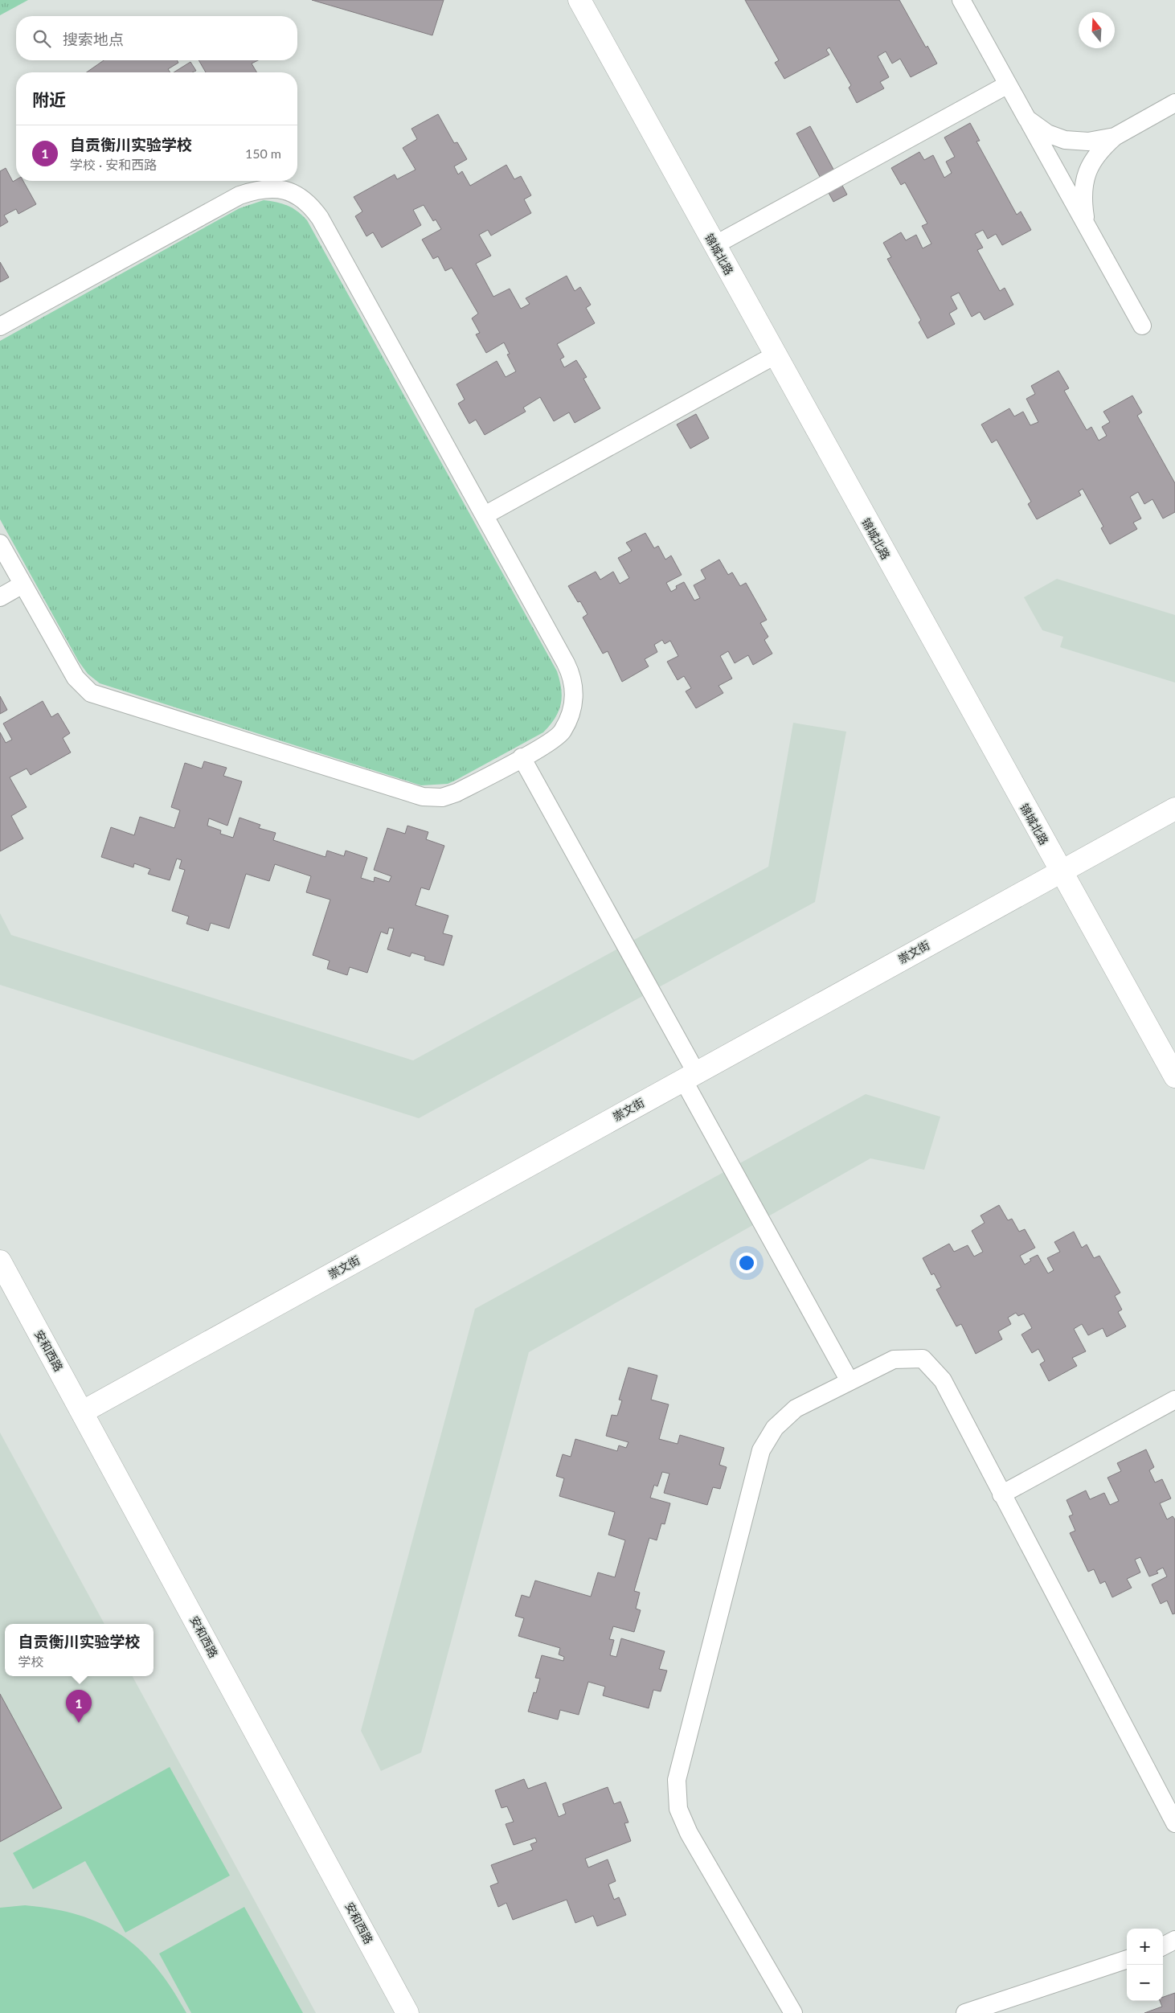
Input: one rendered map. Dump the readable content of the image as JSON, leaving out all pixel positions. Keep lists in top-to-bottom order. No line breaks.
{"streets":{"street":["锦城北路","崇文街","安和西路"]},"crossings":[["锦城北路","崇文街"],["崇文街","安和西路"]],"north":"top","page":{"search":"搜索地点","heading":"附近","list":[{"mark":"1","name":"自贡衡川实验学校","note":"学校 · 安和西路","value":"150 m"}],"popup":["自贡衡川实验学校","学校"],"pins":"1","map_buttons":["+","−"]}}
